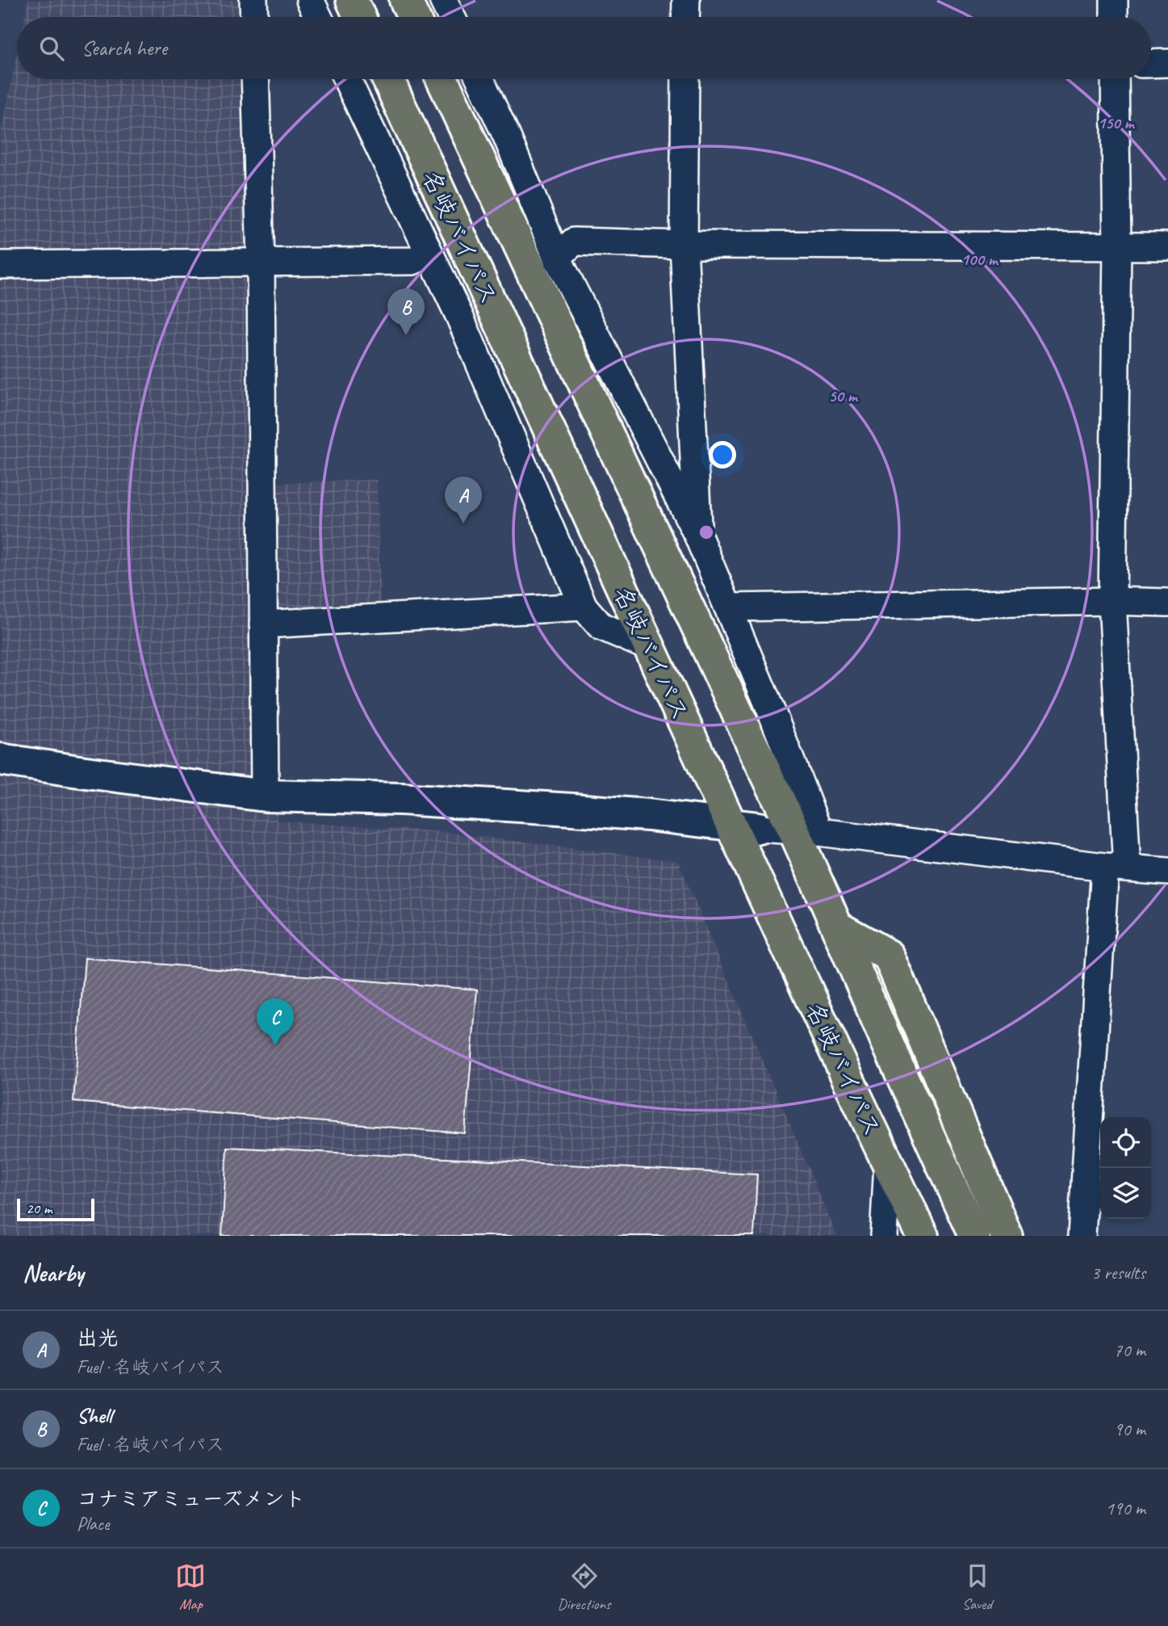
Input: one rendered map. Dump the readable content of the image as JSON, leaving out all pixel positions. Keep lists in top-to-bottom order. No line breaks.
{"streets":{"highway":["名岐バイパス"]},"scale_bar":"20 m","page":{"search":"Search here","pins":["B","A","C"],"scale":"20 m","heading":["Nearby","3 results"],"list":[{"mark":"A","name":"出光","note":"Fuel · 名岐バイパス","value":"70 m"},{"mark":"B","name":"Shell","note":"Fuel · 名岐バイパス","value":"90 m"},{"mark":"C","name":"コナミアミューズメント","note":"Place","value":"190 m"}],"nav":["Map","Directions","Saved"]},"rings":["150 m","100 m","50 m"]}
